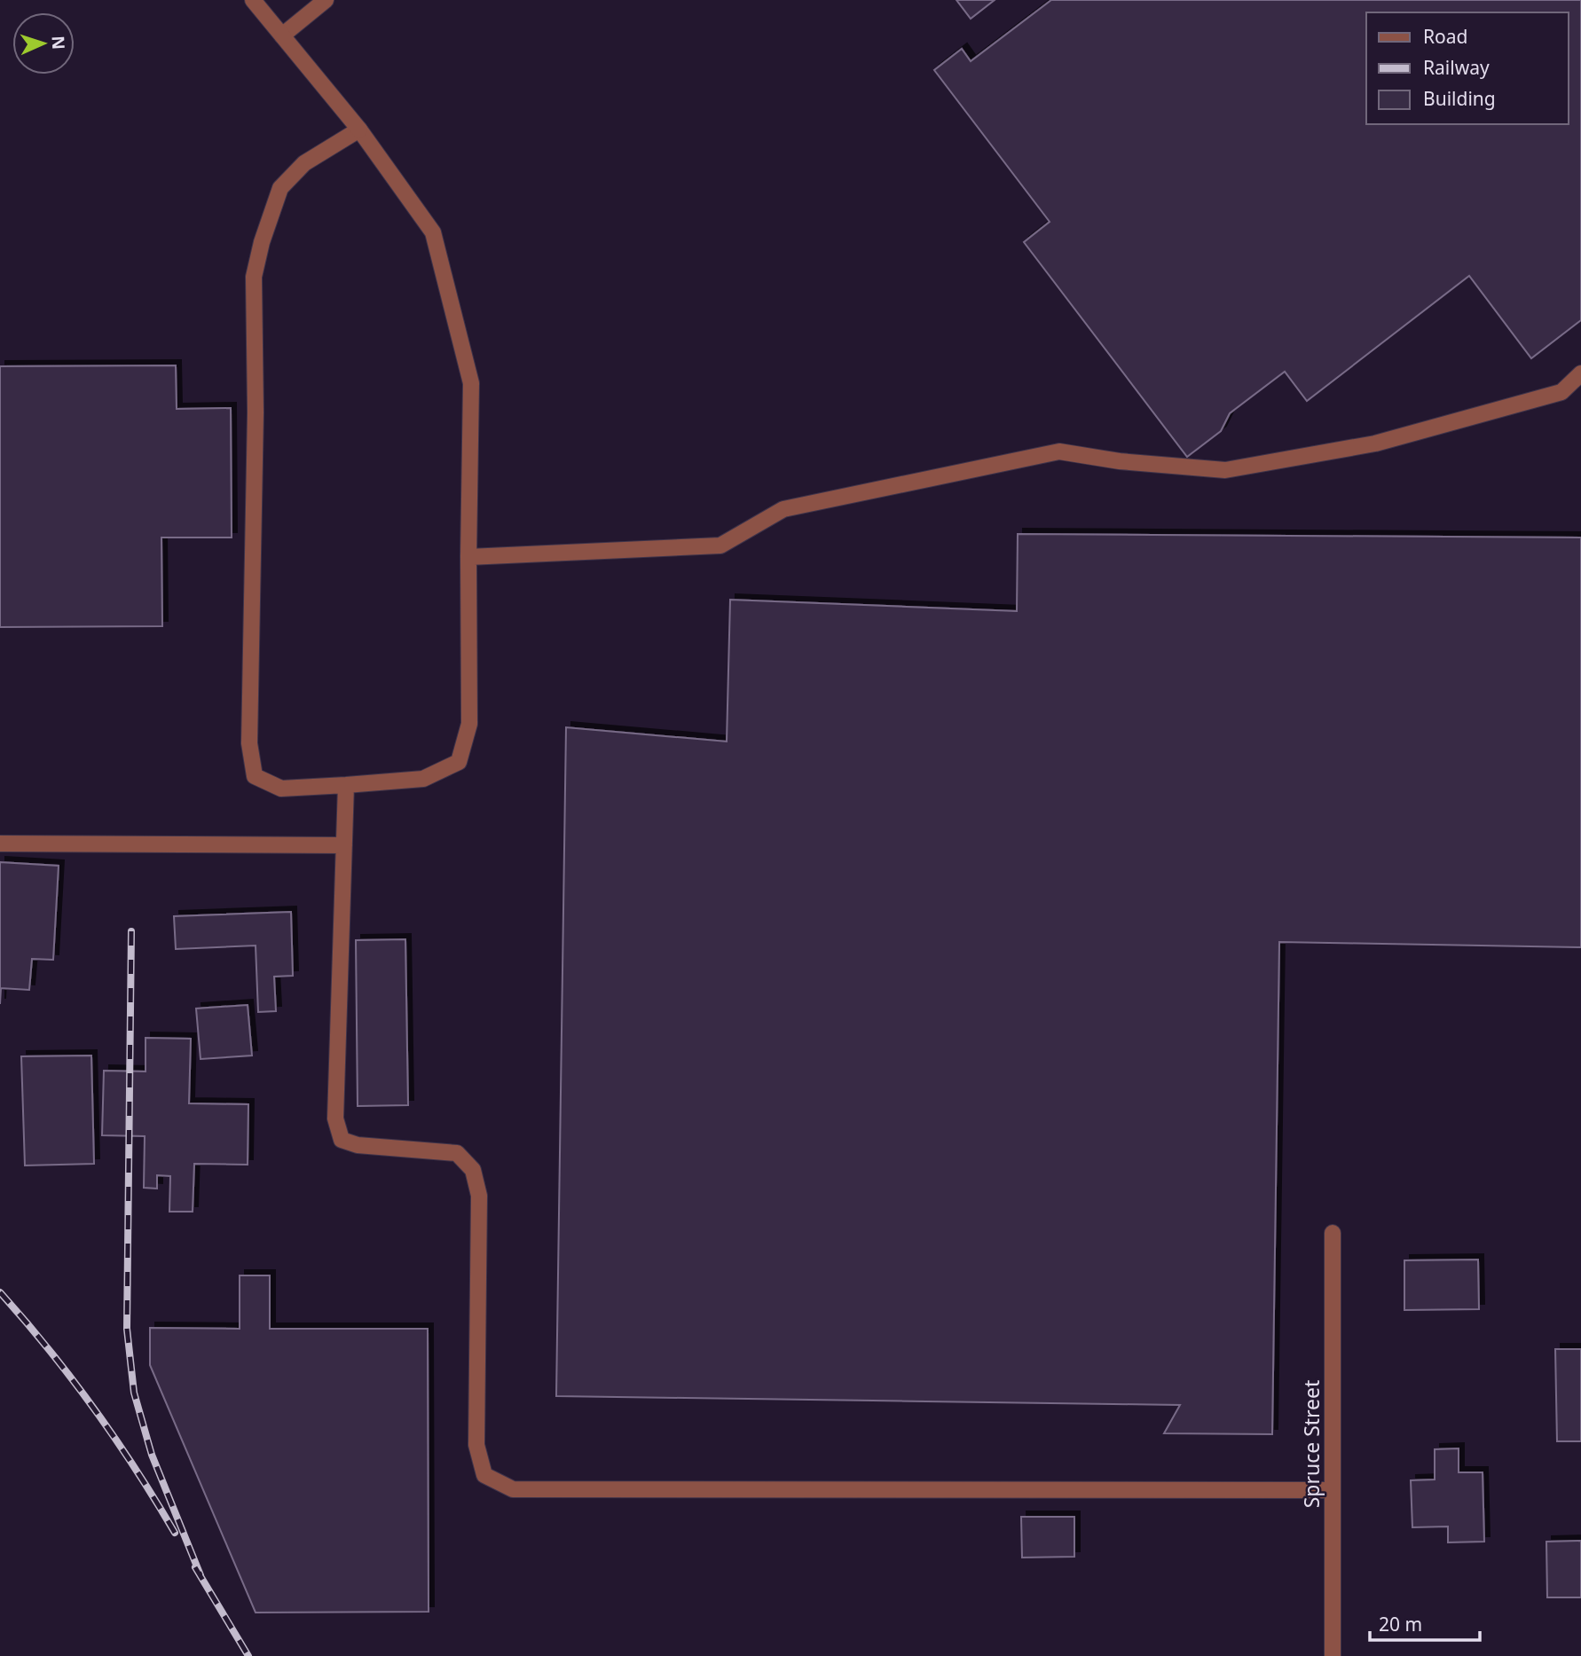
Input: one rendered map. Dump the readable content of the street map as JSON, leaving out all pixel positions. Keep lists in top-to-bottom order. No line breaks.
{"streets":{"street":["Spruce Street"]},"legend":["Road","Railway","Building"],"scale_bar":"20 m","north":"right"}
